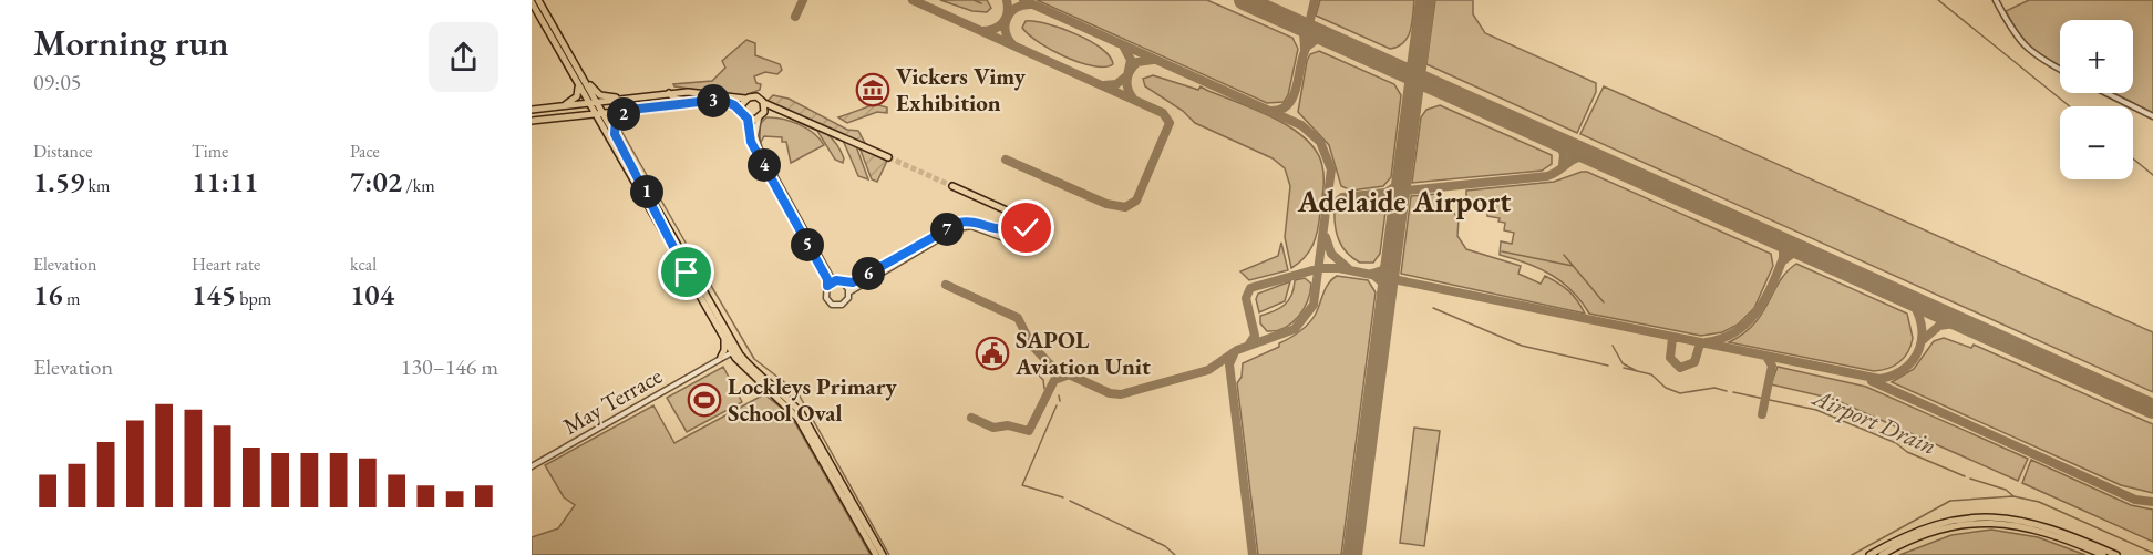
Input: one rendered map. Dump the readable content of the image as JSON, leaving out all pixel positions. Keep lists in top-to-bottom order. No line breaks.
{"streets":{"street":["May Terrace"]},"districts":["Adelaide Airport"],"water":["Airport Drain"],"places":{"museum":["Vickers Vimy Exhibition"],"public building":["SAPOL Aviation Unit"],"sports":["Lockleys Primary School Oval"]},"page":{"heading":["Morning run","09:05"],"map_buttons":["+","−"],"pins":["3","2","4","1","7","5","6"],"stats":[["Distance","1.59 km"],["Time","11:11"],["Pace","7:02 /km"],["Elevation","16 m"],["Heart rate","145 bpm"],["kcal","104"]],"chart":["Elevation","130–146 m"]}}
